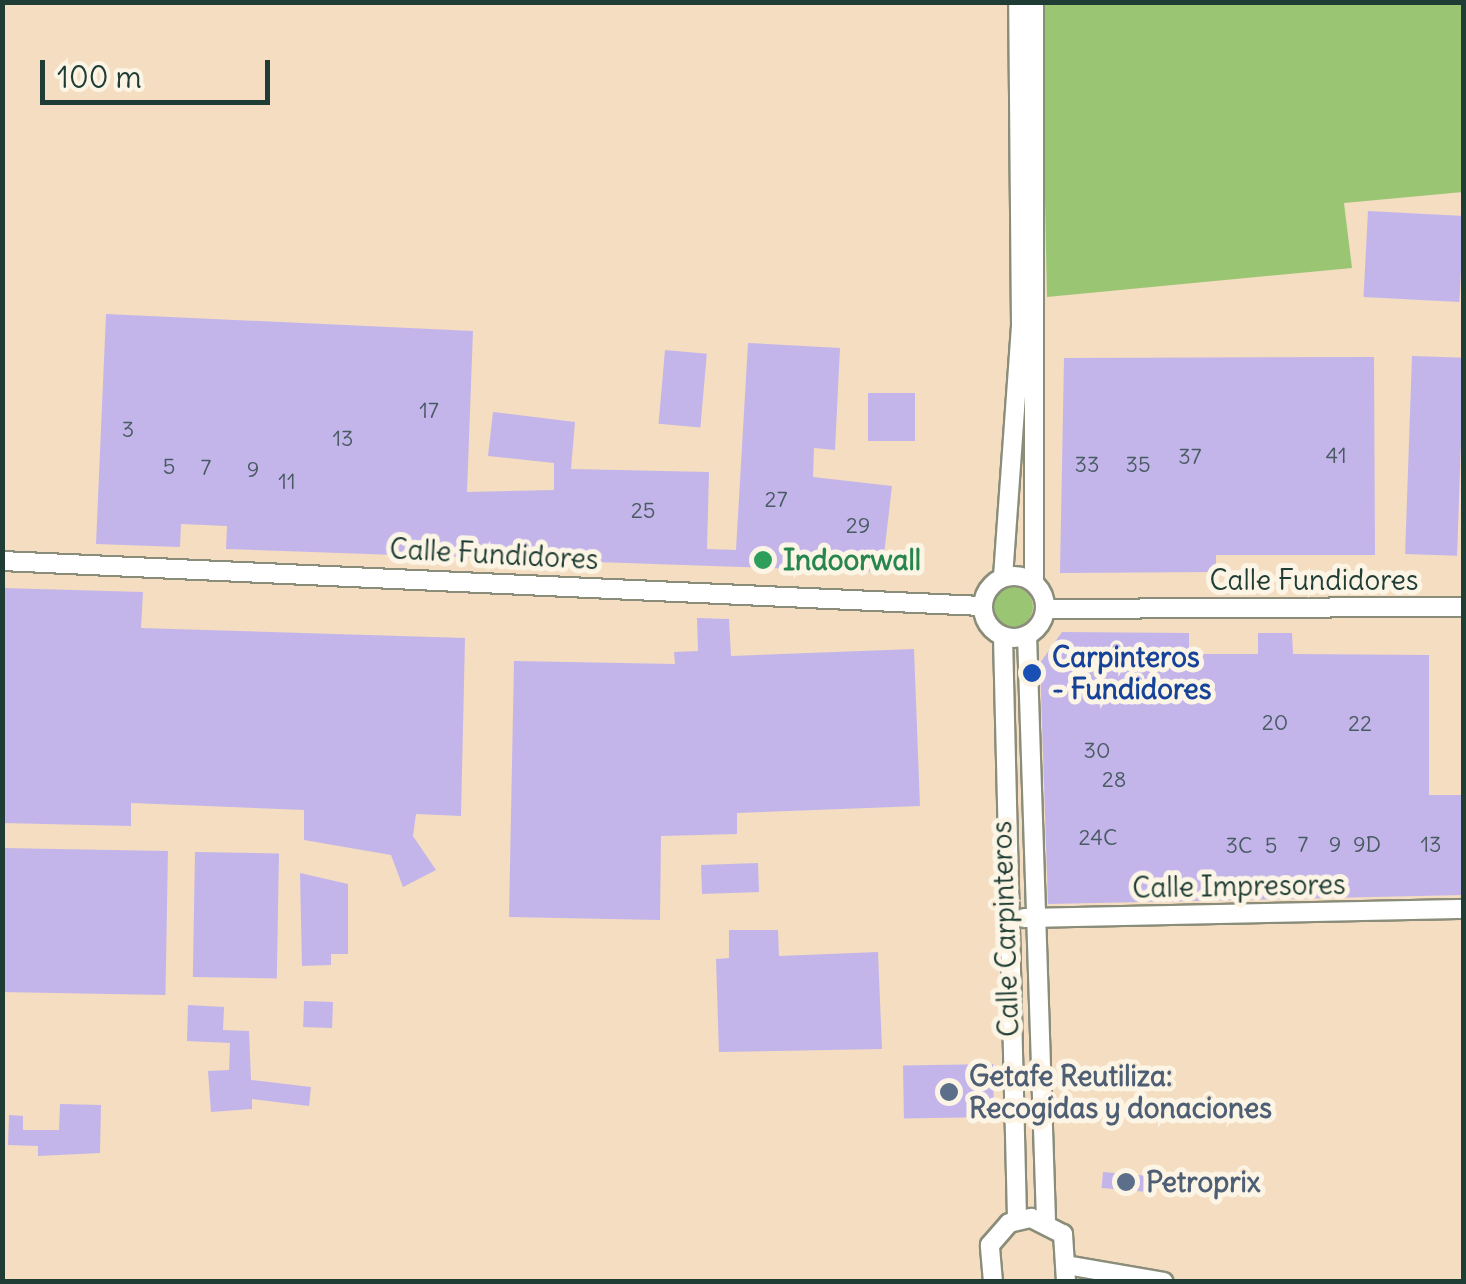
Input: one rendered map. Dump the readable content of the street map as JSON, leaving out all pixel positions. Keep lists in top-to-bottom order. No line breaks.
{"streets":{"street":["Calle Fundidores","Calle Impresores","Calle Carpinteros"]},"crossings":[["Calle Fundidores","Calle Carpinteros"],["Calle Impresores","Calle Carpinteros"]],"places":["Indoorwall","Carpinteros - Fundidores","Getafe Reutiliza: Recogidas y donaciones","Petroprix"],"house_numbers":["17","3","13","41","37","33","35","5","7","9","11","27","25","29","20","22","30","28","24C","7","9","9D","13","3C","5"],"scale_bar":"100 m"}
